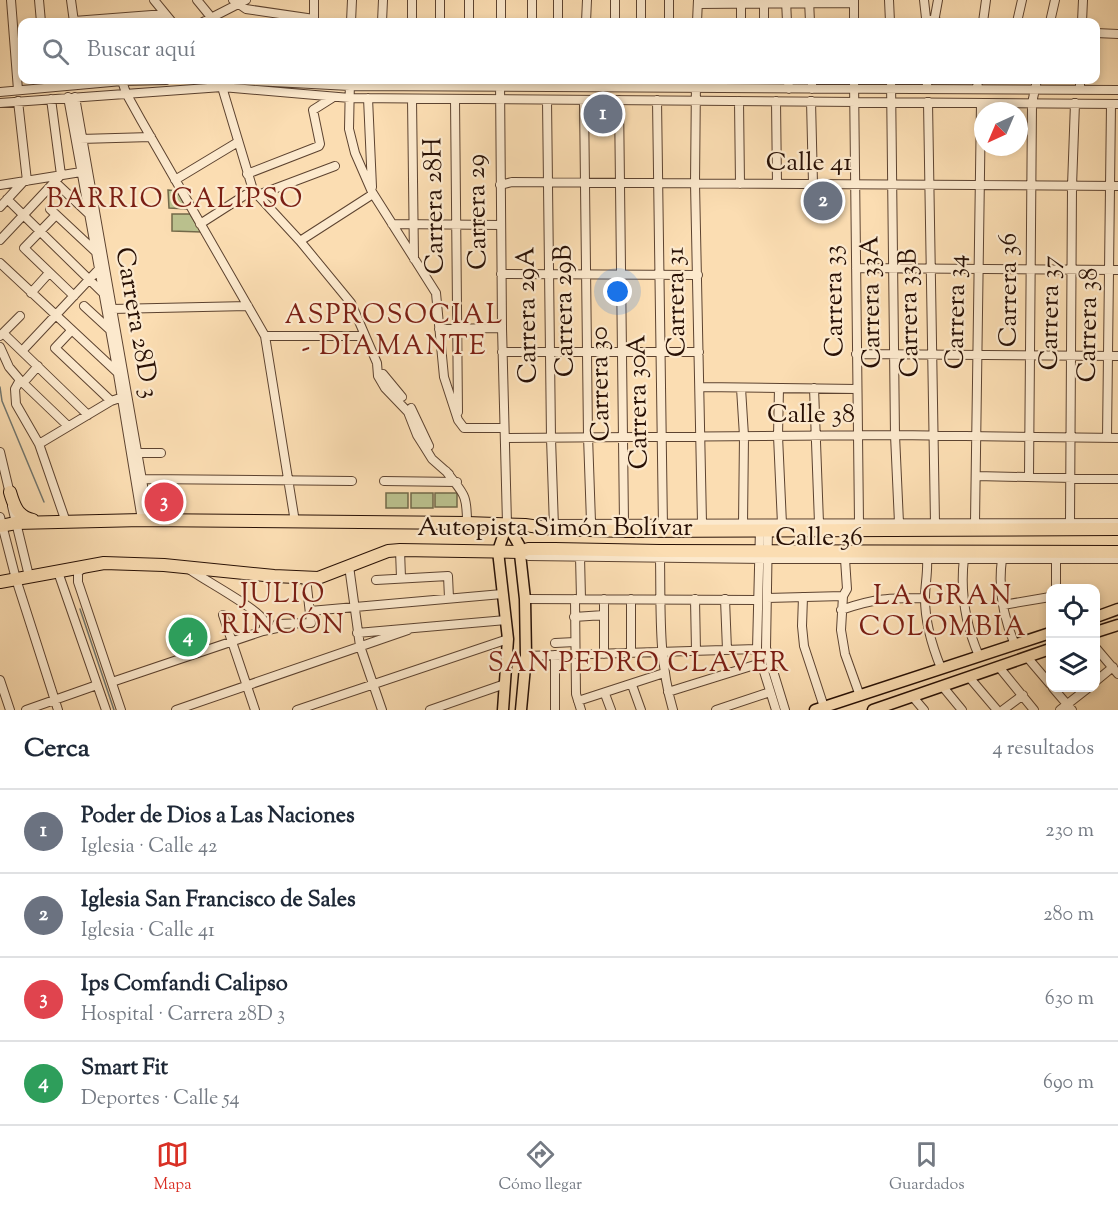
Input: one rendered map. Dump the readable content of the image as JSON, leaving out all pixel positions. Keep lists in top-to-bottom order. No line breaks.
{"streets":{"highway":["Autopista Simón Bolívar"],"main road":["Carrera 29"],"street":["Calle 41","Carrera 28H","Carrera 36","Carrera 33","Carrera 31","Carrera 33A","Carrera 29B","Carrera 34","Carrera 33B","Carrera 37","Carrera 29A","Carrera 28D 3","Carrera 38","Carrera 30","Carrera 30A","Calle 38","Calle 36"]},"crossings":[["Calle 41","Carrera 29"],["Calle 41","Carrera 36"],["Calle 41","Carrera 33"],["Calle 41","Carrera 31"],["Calle 41","Carrera 33A"],["Calle 41","Carrera 29B"],["Calle 41","Carrera 34"],["Calle 41","Carrera 33B"],["Calle 41","Carrera 37"],["Calle 41","Carrera 29A"],["Calle 41","Carrera 38"],["Calle 41","Carrera 30"],["Calle 41","Carrera 30A"],["Carrera 29","Calle 38"],["Carrera 29","Autopista Simón Bolívar"],["Carrera 36","Calle 38"],["Carrera 33","Calle 38"],["Carrera 33","Calle 36"],["Carrera 31","Calle 38"],["Carrera 31","Calle 36"],["Carrera 33A","Calle 38"],["Carrera 33A","Calle 36"],["Carrera 29B","Calle 38"],["Carrera 29B","Calle 36"],["Carrera 34","Calle 38"],["Carrera 34","Calle 36"],["Carrera 33B","Calle 38"],["Carrera 33B","Calle 36"],["Carrera 37","Calle 38"],["Carrera 37","Calle 36"],["Carrera 29A","Calle 38"],["Carrera 29A","Autopista Simón Bolívar"],["Carrera 29A","Calle 36"],["Carrera 28D 3","Autopista Simón Bolívar"],["Carrera 38","Calle 38"],["Carrera 30","Calle 38"],["Carrera 30","Calle 36"],["Carrera 30A","Calle 38"],["Carrera 30A","Autopista Simón Bolívar"],["Carrera 30A","Calle 36"],["Autopista Simón Bolívar","Calle 36"]],"districts":["BARRIO CALIPSO","ASPROSOCIAL - DIAMANTE","JULIO RINCÓN","LA GRAN COLOMBIA","SAN PEDRO CLAVER"],"north":"bottom left","page":{"search":"Buscar aquí","pins":["1","2","3","4"],"heading":["Cerca","4 resultados"],"list":[{"mark":"1","name":"Poder de Dios a Las Naciones","note":"Iglesia · Calle 42","value":"230 m"},{"mark":"2","name":"Iglesia San Francisco de Sales","note":"Iglesia · Calle 41","value":"280 m"},{"mark":"3","name":"Ips Comfandi Calipso","note":"Hospital · Carrera 28D 3","value":"630 m"},{"mark":"4","name":"Smart Fit","note":"Deportes · Calle 54","value":"690 m"}],"nav":["Mapa","Cómo llegar","Guardados"]}}
